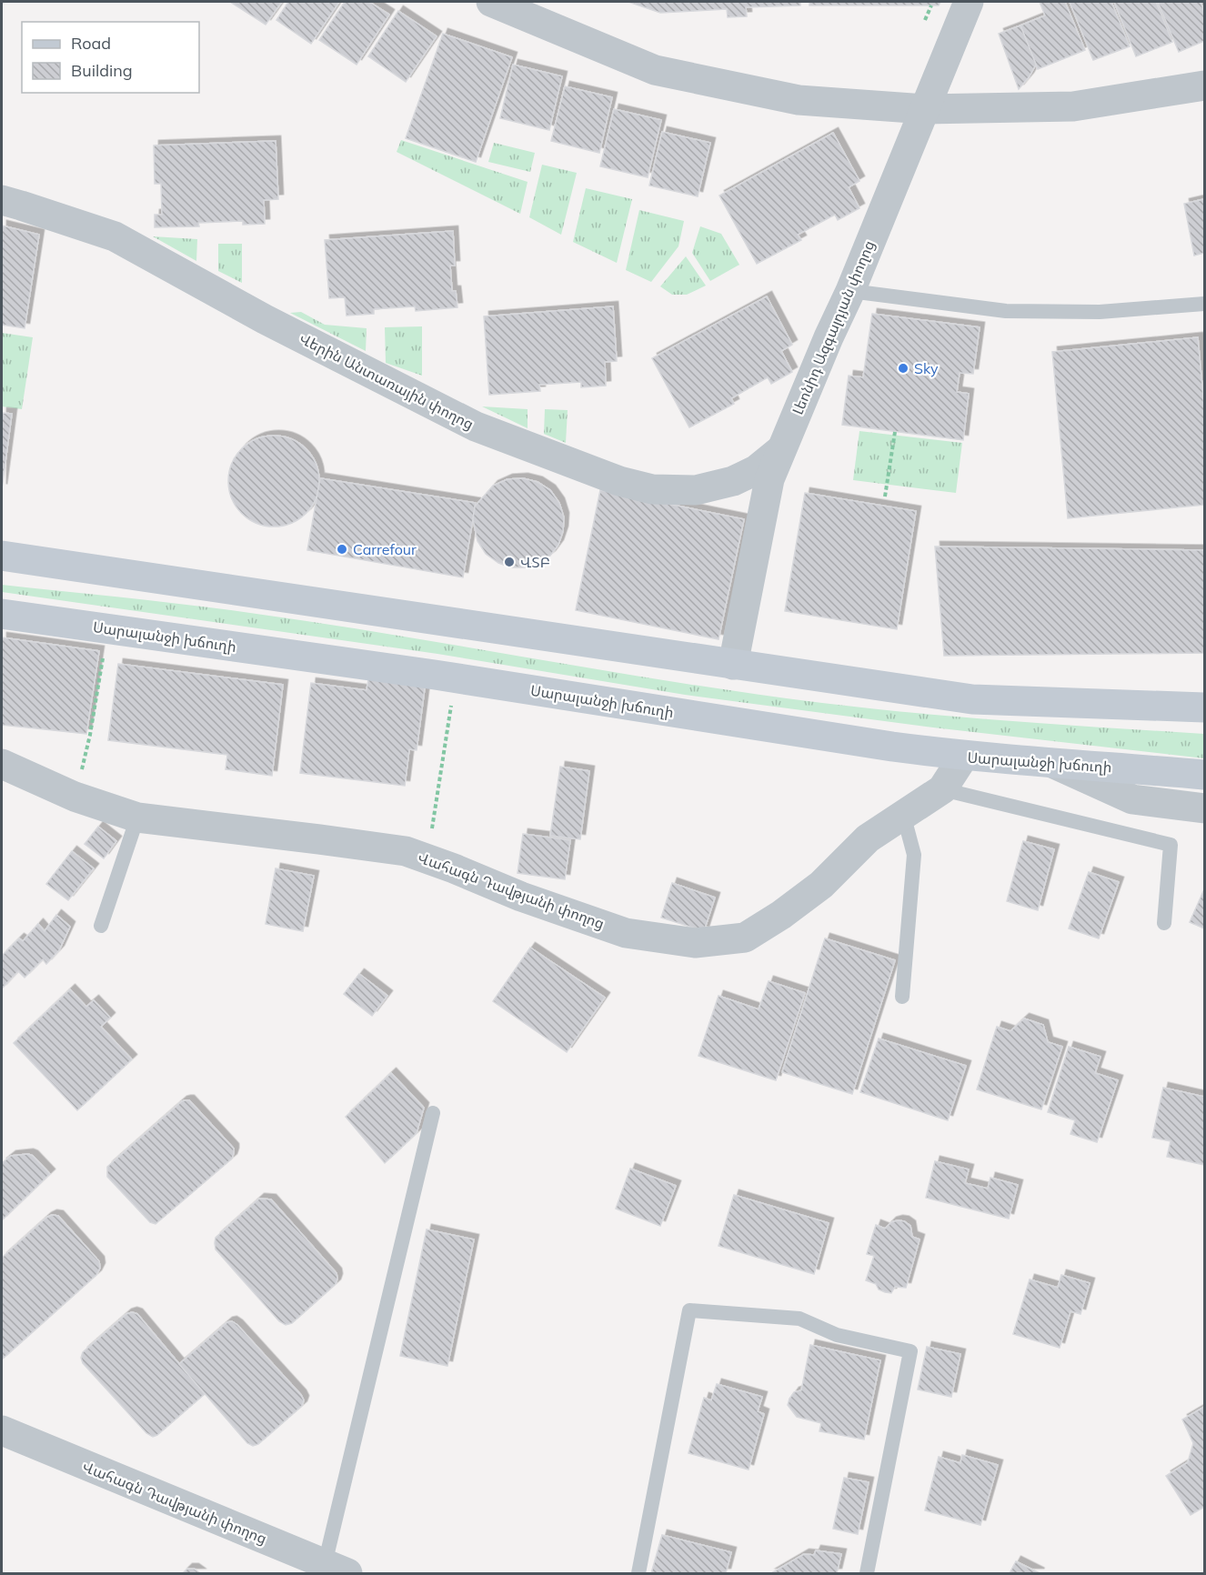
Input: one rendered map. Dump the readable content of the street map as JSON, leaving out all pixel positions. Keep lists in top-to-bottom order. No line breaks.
{"streets":{"main road":["Սարալանջի խճուղի"],"street":["Լեոնիդ Ազգալդյան փողոց","Վերին Անտառային փողոց","Վահագն Դավթյանի փողոց"]},"crossings":[["Լեոնիդ Ազգալդյան փողոց","Վերին Անտառային փողոց"],["Սարալանջի խճուղի","Վահագն Դավթյանի փողոց"]],"places":["Sky","Carrefour","ՎՏԲ"],"legend":["Road","Building"]}
